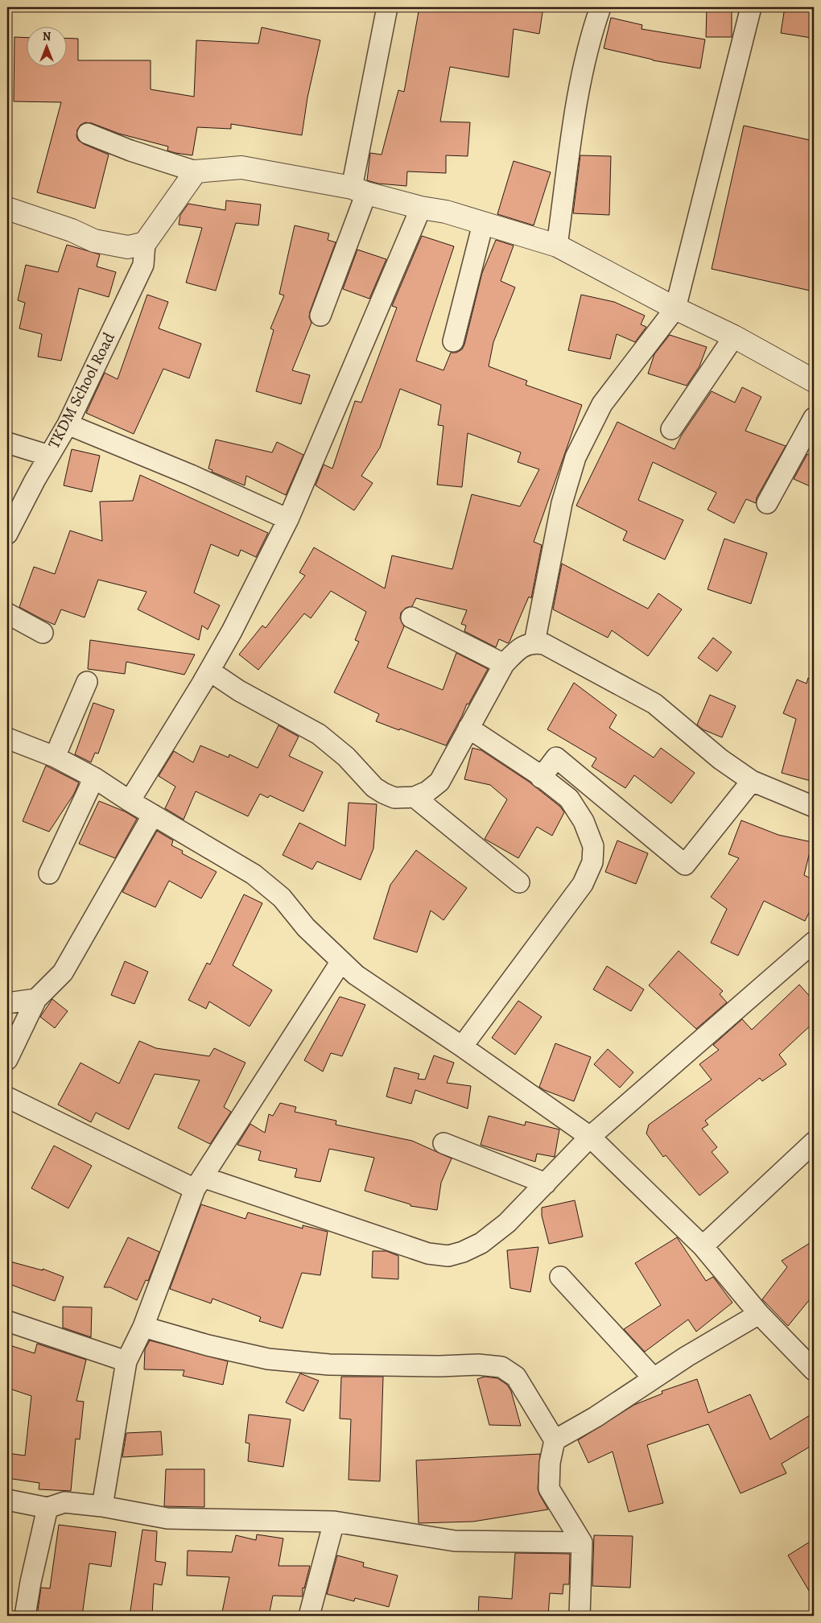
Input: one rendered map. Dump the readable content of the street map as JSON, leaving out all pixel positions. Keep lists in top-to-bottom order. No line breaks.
{"streets":{"street":["TKDM School Road"]},"north":"top"}
